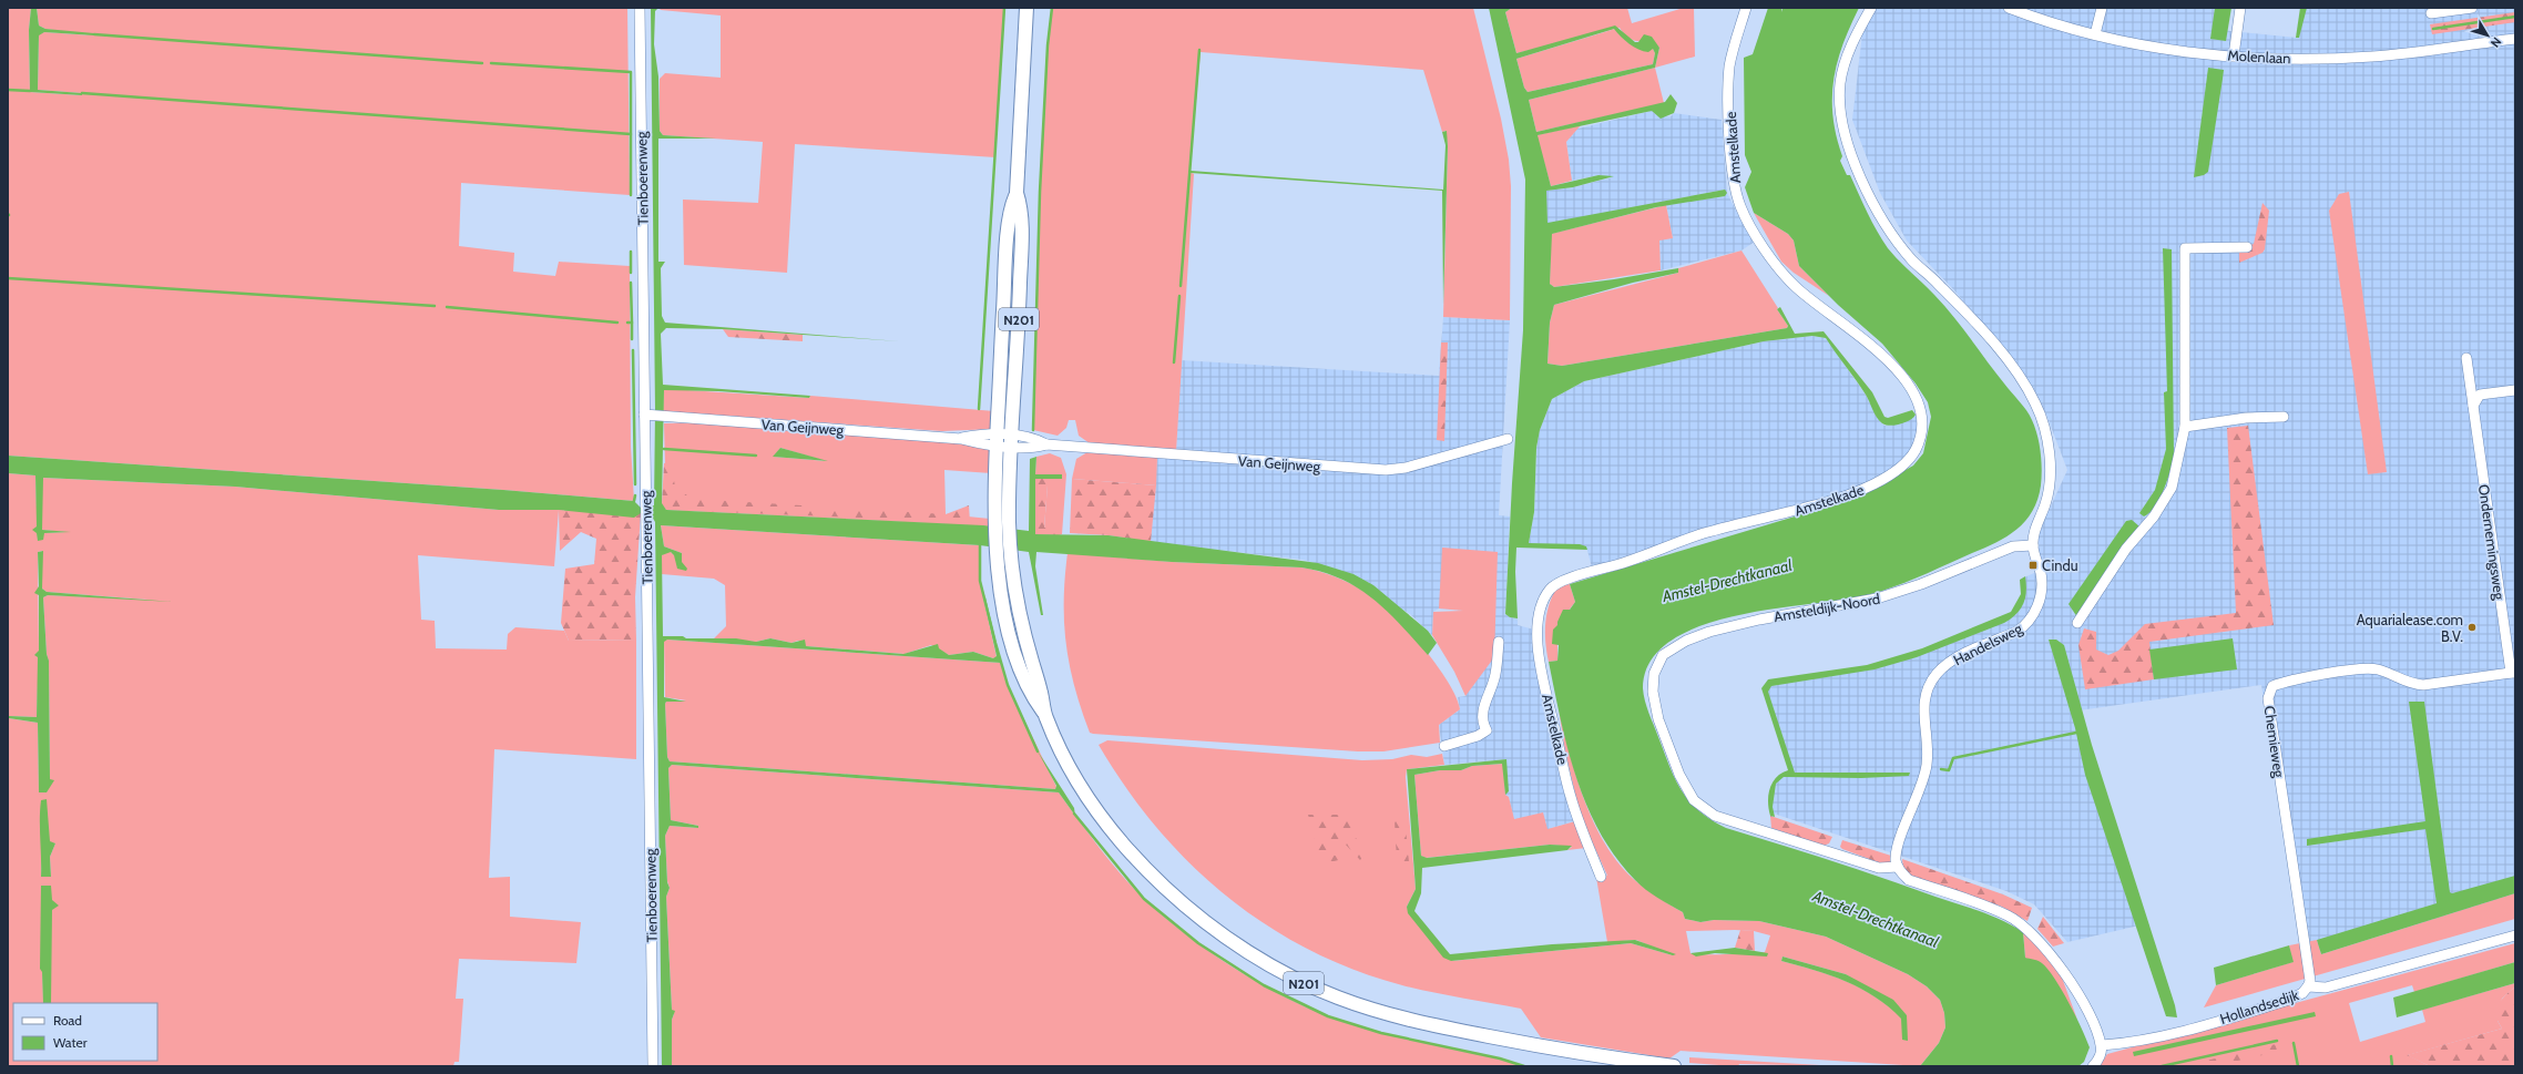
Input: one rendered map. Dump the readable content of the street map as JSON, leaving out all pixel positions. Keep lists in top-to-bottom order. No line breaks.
{"streets":{"main road":["N201"],"street":["Molenlaan","Amstelkade","Tienboerenweg","Van Geijnweg","Ondernemingsweg","Amsteldijk-Noord","Handelsweg","Chemieweg","Hollandsedijk"]},"crossings":[["Tienboerenweg","Van Geijnweg"],["N201","Van Geijnweg"],["Ondernemingsweg","Chemieweg"],["Amsteldijk-Noord","Handelsweg"],["Chemieweg","Hollandsedijk"]],"water":["Amstel-Drechtkanaal"],"places":{"transit":["Cindu"],"other":["Aquarialease.com B.V."]},"legend":["Road","Water"],"north":"bottom right"}
